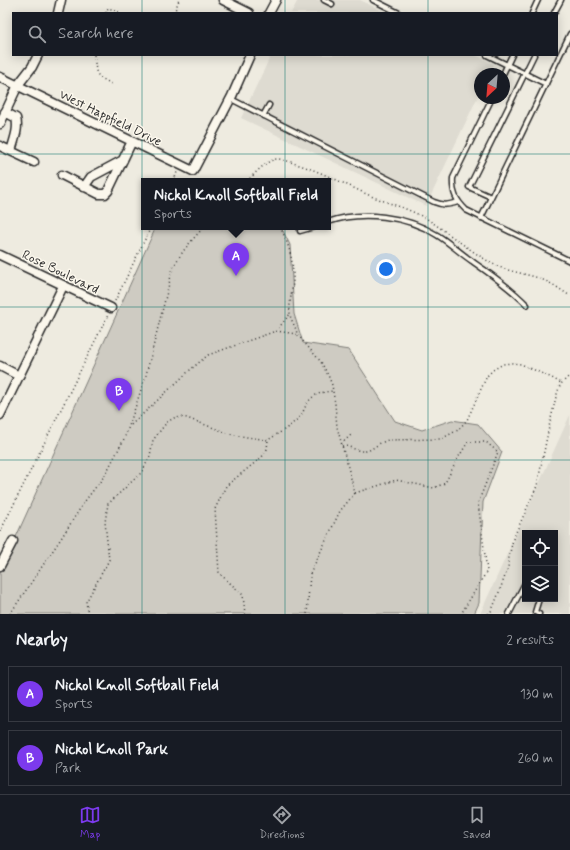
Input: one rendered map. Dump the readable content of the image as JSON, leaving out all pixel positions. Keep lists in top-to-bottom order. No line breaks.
{"streets":{"street":["West Happfield Drive","Rose Boulevard"]},"north":"bottom left","page":{"search":"Search here","popup":["Nickol Knoll Softball Field","Sports"],"pins":["A","B"],"heading":["Nearby","2 results"],"list":[{"mark":"A","name":"Nickol Knoll Softball Field","note":"Sports","value":"130 m"},{"mark":"B","name":"Nickol Knoll Park","note":"Park","value":"260 m"}],"nav":["Map","Directions","Saved"]}}
